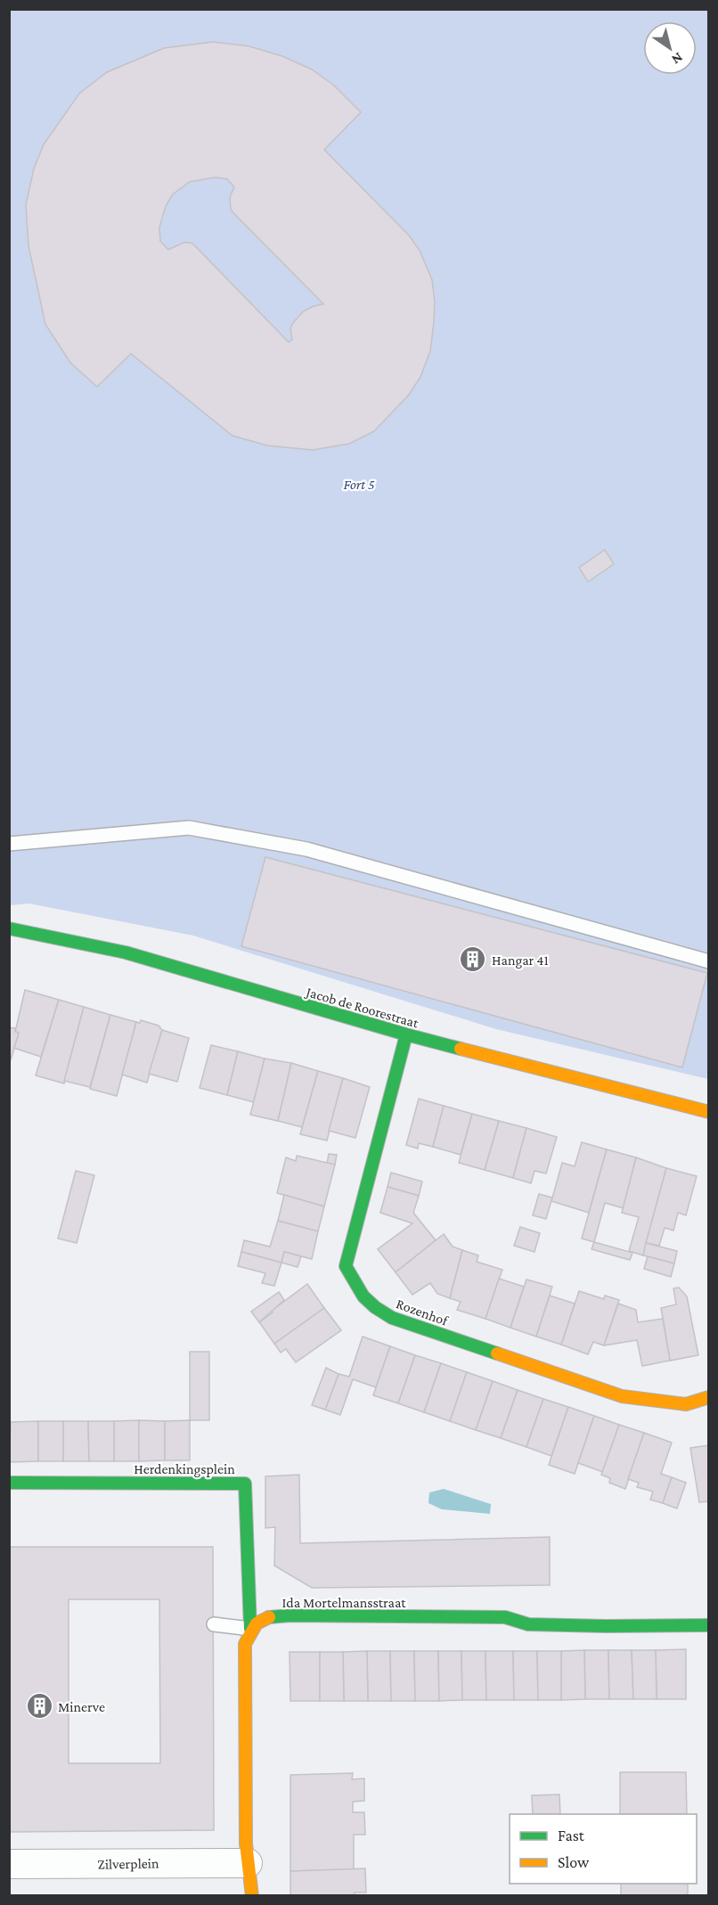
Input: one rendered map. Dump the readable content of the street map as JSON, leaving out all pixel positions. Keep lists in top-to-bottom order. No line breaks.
{"streets":{"street":["Jacob de Roorestraat","Rozenhof","Herdenkingsplein","Ida Mortelmansstraat","Zilverplein"]},"crossings":[["Jacob de Roorestraat","Rozenhof"],["Herdenkingsplein","Ida Mortelmansstraat"]],"parks":["Fort 5"],"places":{"building":["Hangar 41","Minerve"]},"legend":["Fast","Slow"],"north":"bottom right"}
